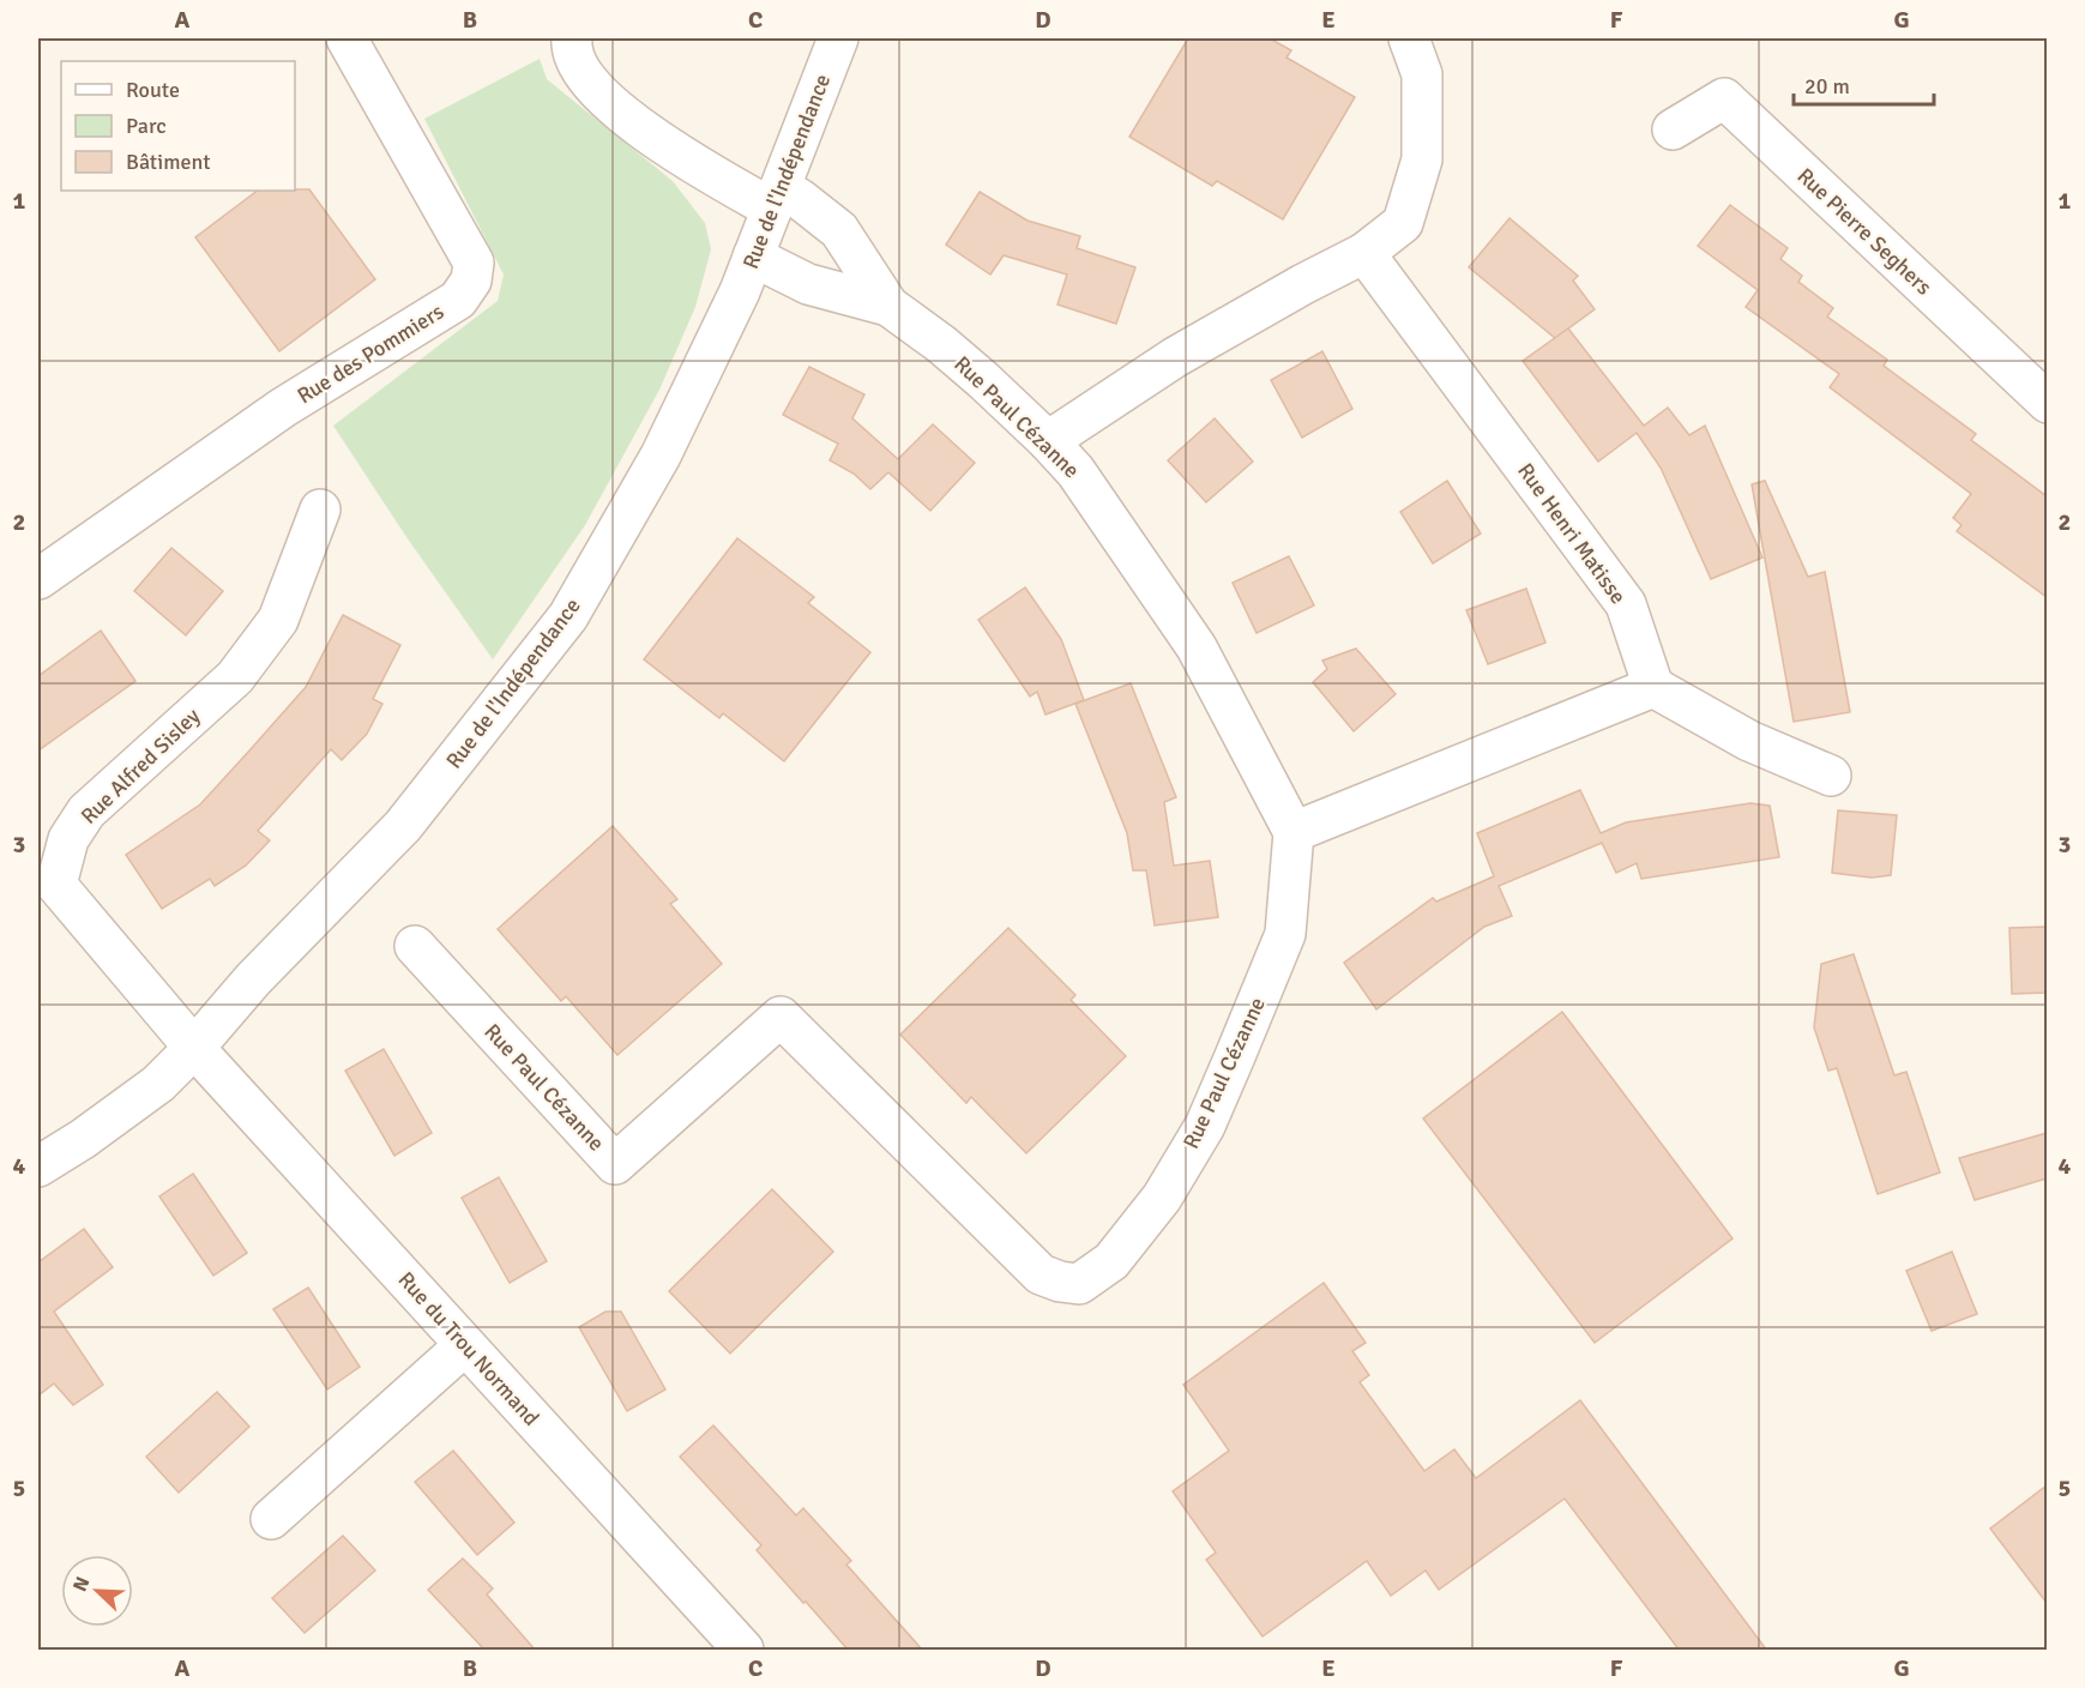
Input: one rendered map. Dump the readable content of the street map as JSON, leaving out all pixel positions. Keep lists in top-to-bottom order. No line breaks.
{"streets":{"street":["Rue de l'Indépendance","Rue Pierre Seghers","Rue des Pommiers","Rue Paul Cézanne","Rue Henri Matisse","Rue Alfred Sisley","Rue du Trou Normand"]},"crossings":[["Rue de l'Indépendance","Rue Alfred Sisley"],["Rue de l'Indépendance","Rue du Trou Normand"],["Rue Alfred Sisley","Rue du Trou Normand"]],"legend":["Route","Parc","Bâtiment"],"scale_bar":"20 m","north":"top left","grid":{"columns":["A","B","C","D","E","F","G"],"rows":["1","2","3","4","5"]}}
